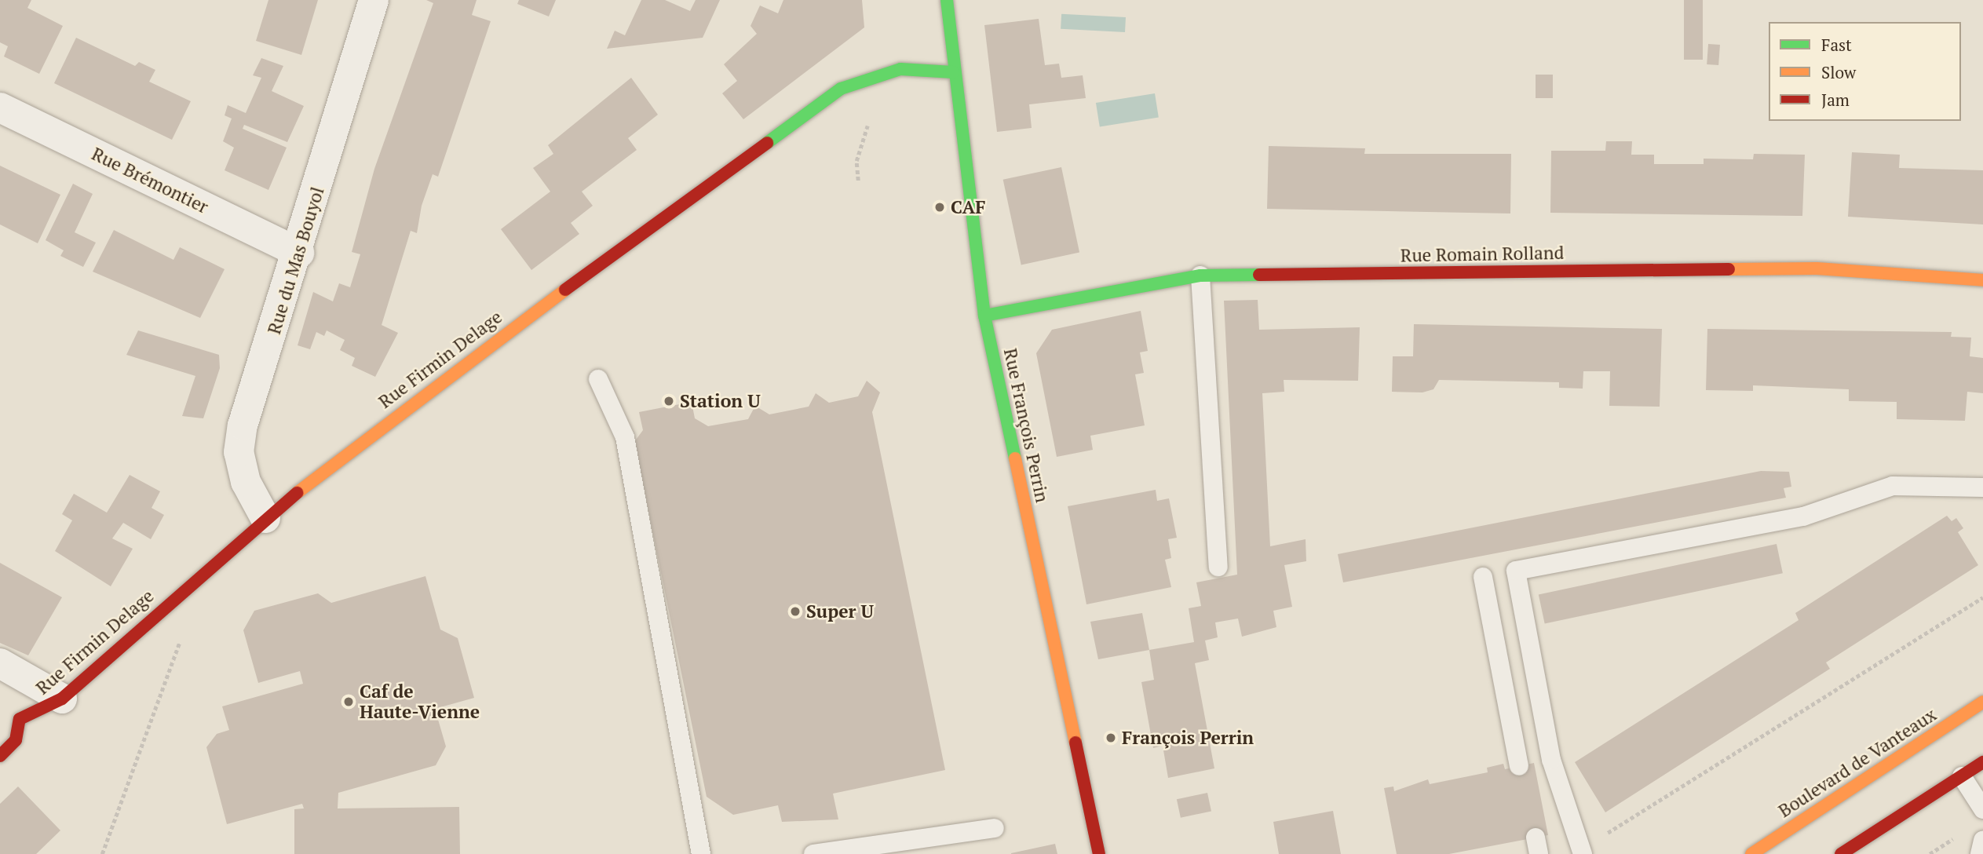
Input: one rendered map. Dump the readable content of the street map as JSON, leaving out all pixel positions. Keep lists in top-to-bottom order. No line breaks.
{"streets":{"street":["Rue Brémontier","Rue Romain Rolland","Rue du Mas Bouyol","Rue Firmin Delage","Rue François Perrin","Boulevard de Vanteaux"]},"crossings":[["Rue Brémontier","Rue du Mas Bouyol"],["Rue Romain Rolland","Rue François Perrin"],["Rue du Mas Bouyol","Rue Firmin Delage"],["Rue Firmin Delage","Rue François Perrin"]],"places":["CAF","Station U","Super U","Caf de Haute-Vienne","François Perrin"],"legend":["Fast","Slow","Jam"]}
